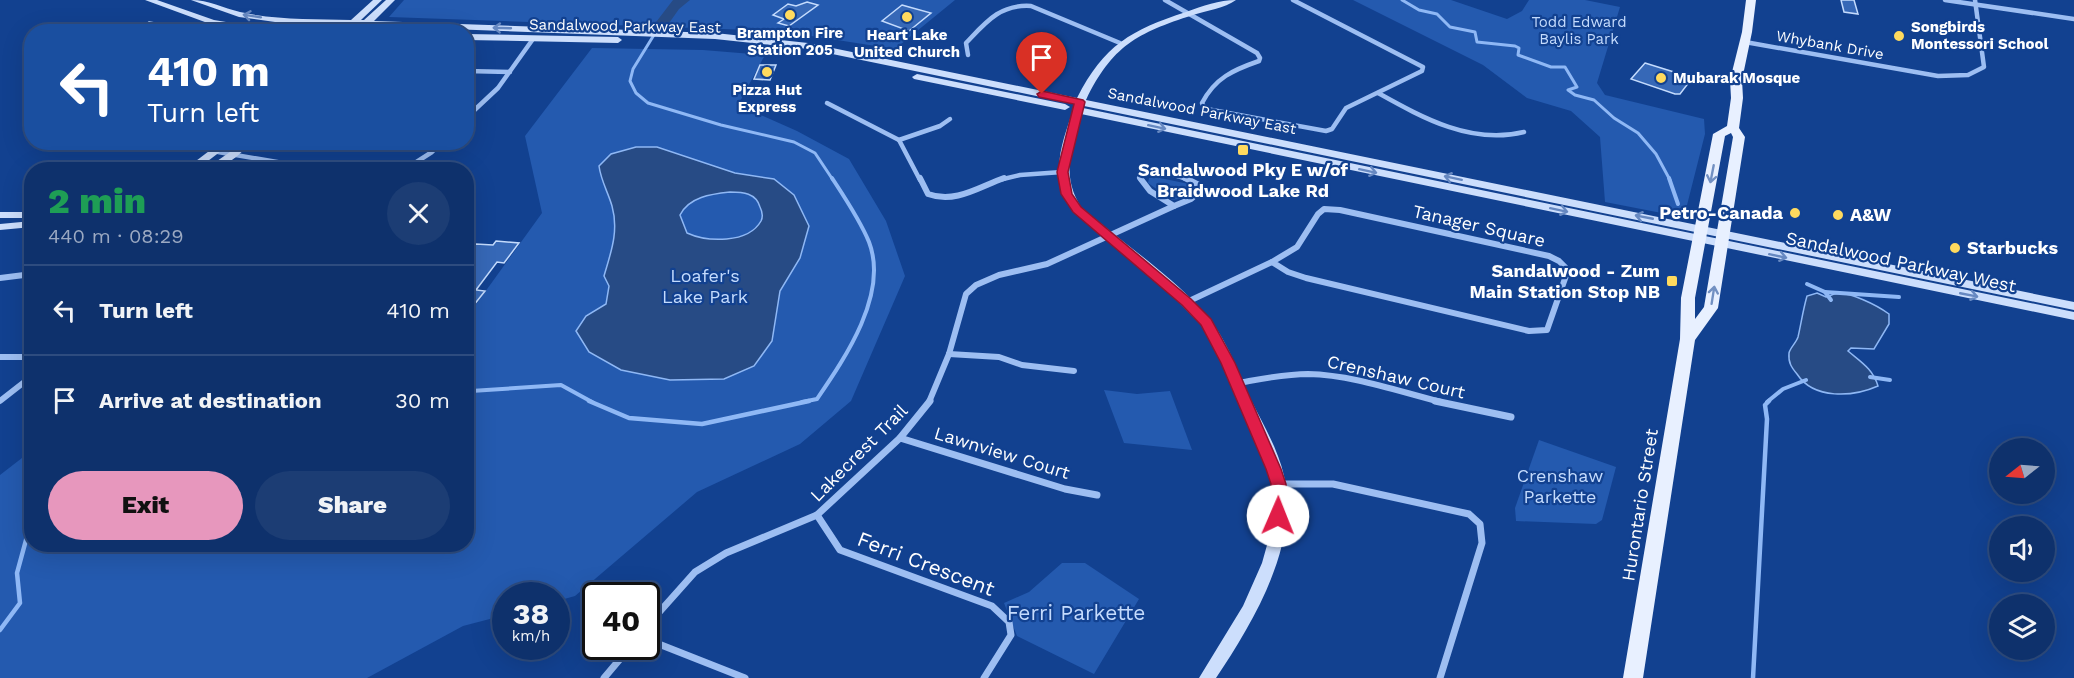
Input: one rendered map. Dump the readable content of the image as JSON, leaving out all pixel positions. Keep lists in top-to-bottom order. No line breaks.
{"streets":{"main road":["Sandalwood Parkway East","Sandalwood Parkway West","Hurontario Street"],"street":["Whybank Drive","Tanager Square","Crenshaw Court","Lakecrest Trail","Lawnview Court","Ferri Crescent"]},"crossings":[["Sandalwood Parkway East","Sandalwood Parkway West"],["Sandalwood Parkway East","Hurontario Street"],["Whybank Drive","Hurontario Street"],["Sandalwood Parkway West","Hurontario Street"],["Lakecrest Trail","Lawnview Court"],["Lakecrest Trail","Ferri Crescent"]],"parks":["Todd Edward Baylis Park","Loafer's Lake Park","Crenshaw Parkette","Ferri Parkette"],"places":{"other":["Brampton Fire Station 205","Heart Lake United Church","Songbirds Montessori School","Pizza Hut Express","Mubarak Mosque","Petro-Canada","A&W","Starbucks"],"transit":["Sandalwood Pky E w/of Braidwood Lake Rd","Sandalwood - Zum Main Station Stop NB"]},"north":"left","page":{"turn":["410 m","Turn left"],"heading":["2 min","440 m · 08:29"],"list":[{"name":"Turn left","value":"410 m"},{"name":"Arrive at destination","value":"30 m"}],"buttons":["Exit","Share"],"speed":"38 km/h","limit":"40"}}
